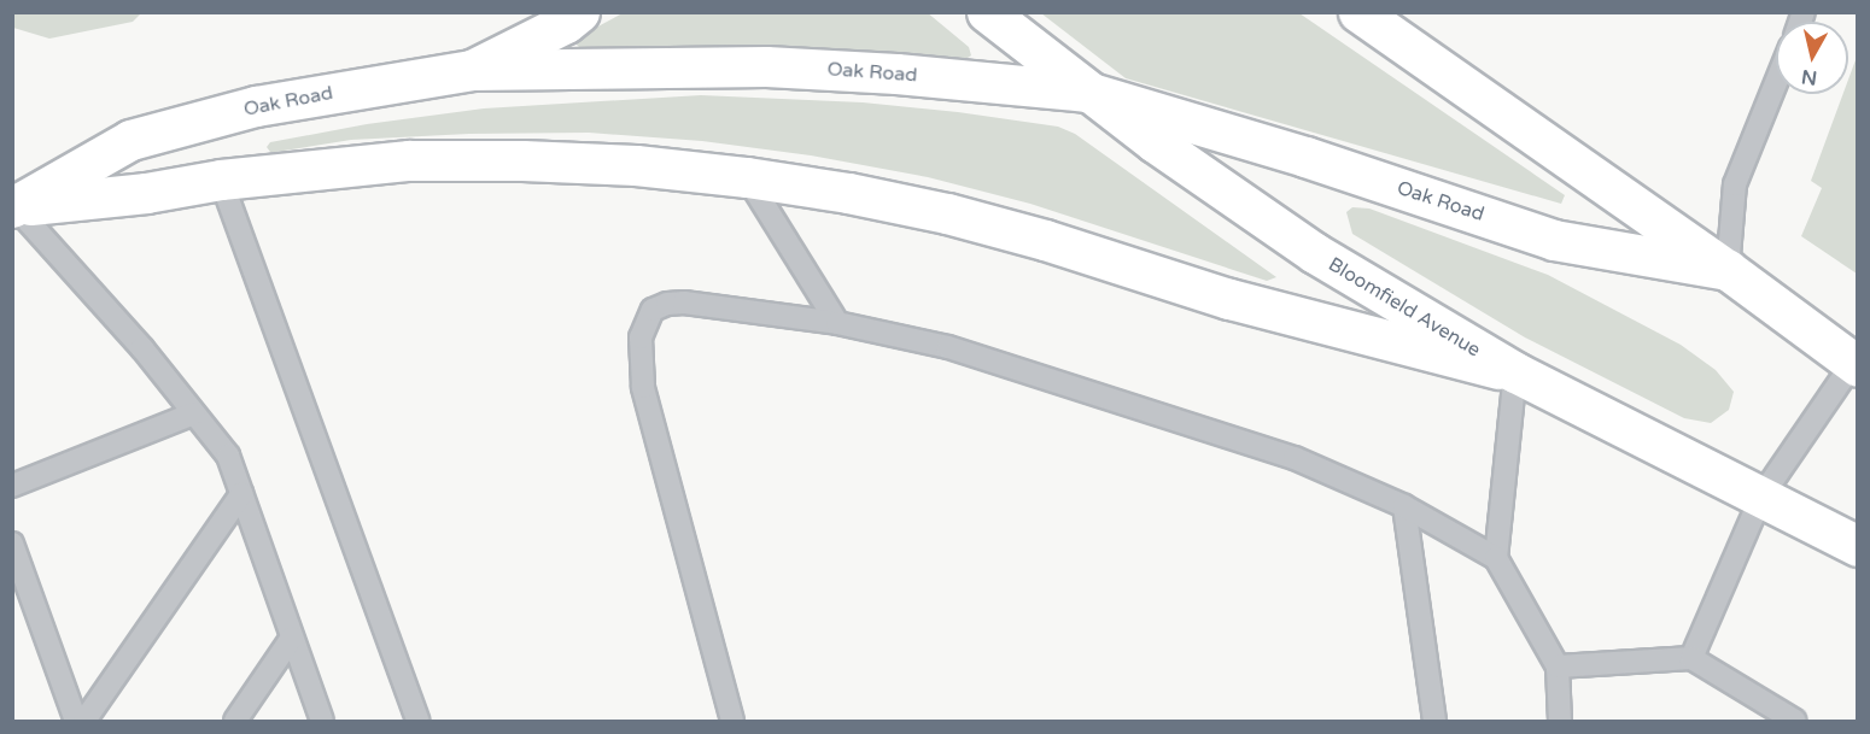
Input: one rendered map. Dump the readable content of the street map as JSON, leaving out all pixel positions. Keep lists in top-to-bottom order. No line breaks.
{"streets":{"street":["Oak Road","Bloomfield Avenue"]},"crossings":[["Oak Road","Bloomfield Avenue"]],"north":"bottom"}
